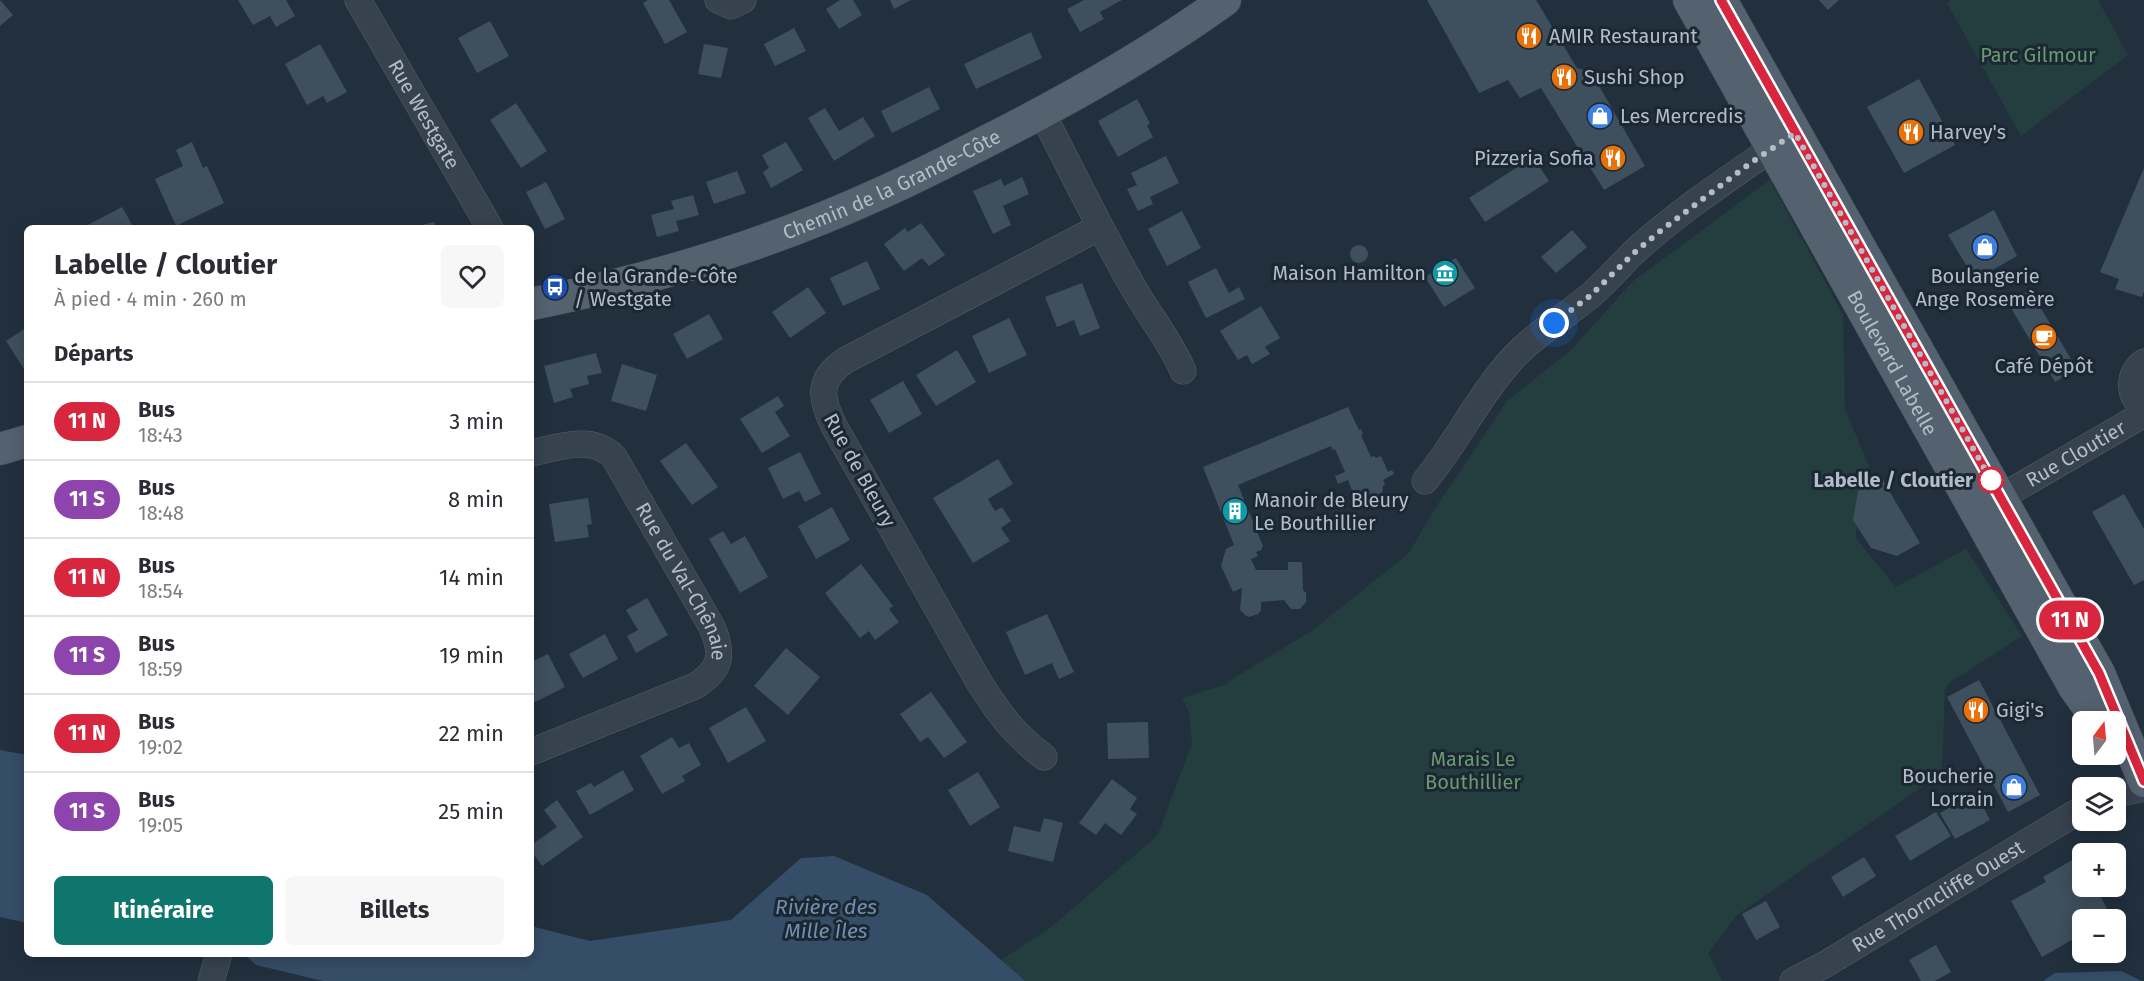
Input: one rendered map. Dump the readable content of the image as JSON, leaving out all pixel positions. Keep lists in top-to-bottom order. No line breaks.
{"streets":{"main road":["Chemin de la Grande-Côte","Boulevard Labelle"],"street":["Rue Westgate","Rue Cloutier","Rue de Bleury","Rue du Val-Chênaie","Rue Thorncliffe Ouest"]},"crossings":[["Boulevard Labelle","Rue Cloutier"]],"water":["Rivière des Mille Îles"],"parks":["Parc Gilmour","Marais Le Bouthillier"],"places":{"restaurant":["AMIR Restaurant","Sushi Shop","Harvey's","Pizzeria Sofia","Gigi's"],"shop":["Les Mercredis","Boulangerie Ange Rosemère","Boucherie Lorrain"],"museum":["Maison Hamilton"],"bus stop":["de la Grande-Côte / Westgate"],"cafe":["Café Dépôt"],"other":["Labelle / Cloutier"],"building":["Manoir de Bleury Le Bouthillier"]},"north":"top","page":{"on_map":"11 N","heading":[["Labelle / Cloutier","À pied · 4 min · 260 m"],"Départs"],"list":[{"mark":"11 N","name":"Bus","note":"18:43","value":"3 min"},{"mark":"11 S","name":"Bus","note":"18:48","value":"8 min"},{"mark":"11 N","name":"Bus","note":"18:54","value":"14 min"},{"mark":"11 S","name":"Bus","note":"18:59","value":"19 min"},{"mark":"11 N","name":"Bus","note":"19:02","value":"22 min"},{"mark":"11 S","name":"Bus","note":"19:05","value":"25 min"}],"map_buttons":["+","−"],"buttons":["Itinéraire","Billets"]}}
